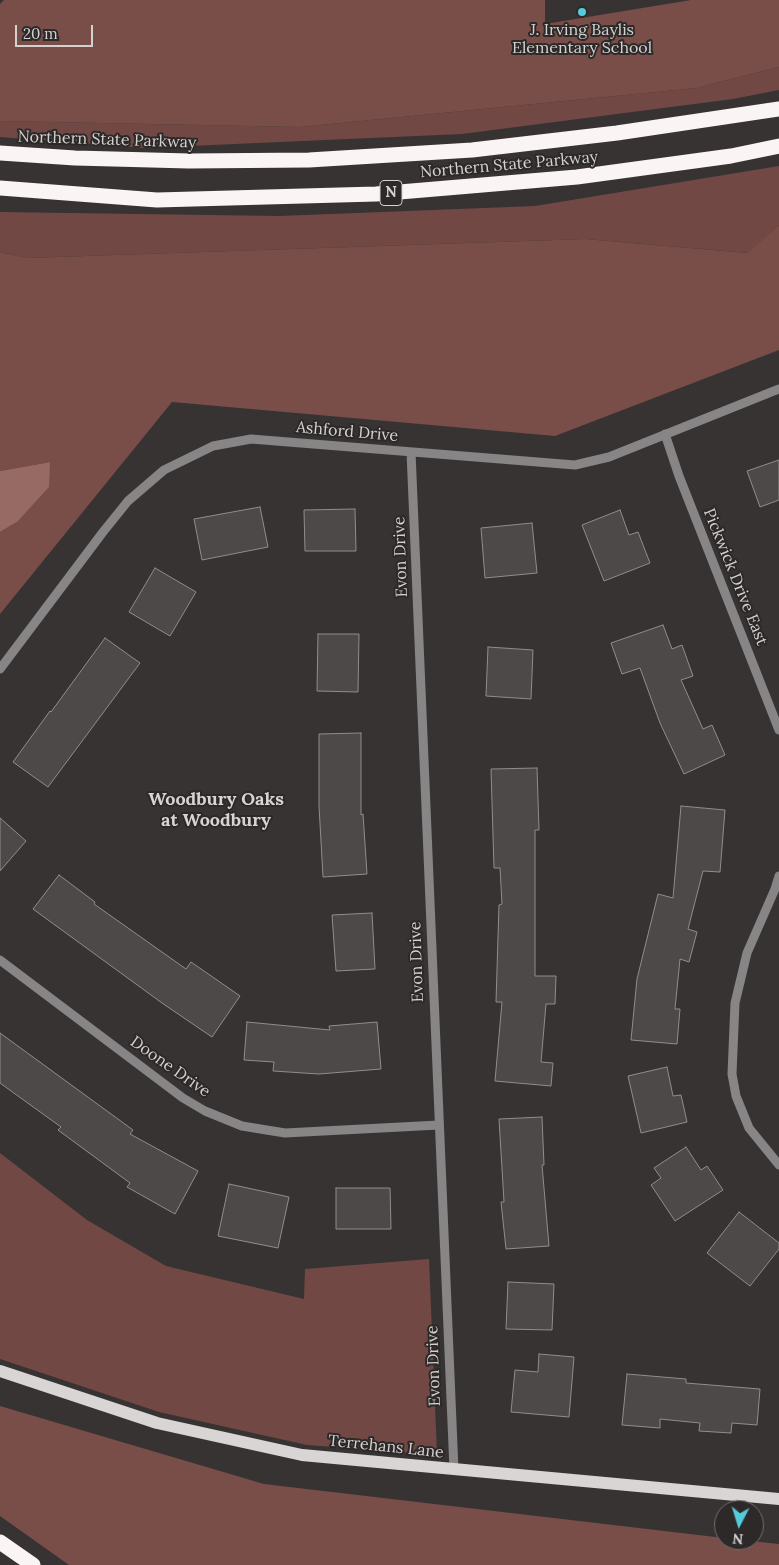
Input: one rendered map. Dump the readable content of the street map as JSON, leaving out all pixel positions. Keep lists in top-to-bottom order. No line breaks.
{"streets":{"highway":["Northern State Parkway","N"],"main road":["Terrehans Lane"],"street":["Ashford Drive","Evon Drive","Pickwick Drive East","Doone Drive"]},"crossings":[["Ashford Drive","Evon Drive"],["Ashford Drive","Pickwick Drive East"],["Evon Drive","Doone Drive"],["Evon Drive","Terrehans Lane"]],"districts":["Woodbury Oaks at Woodbury"],"places":["J. Irving Baylis Elementary School"],"scale_bar":"20 m","north":"bottom"}
